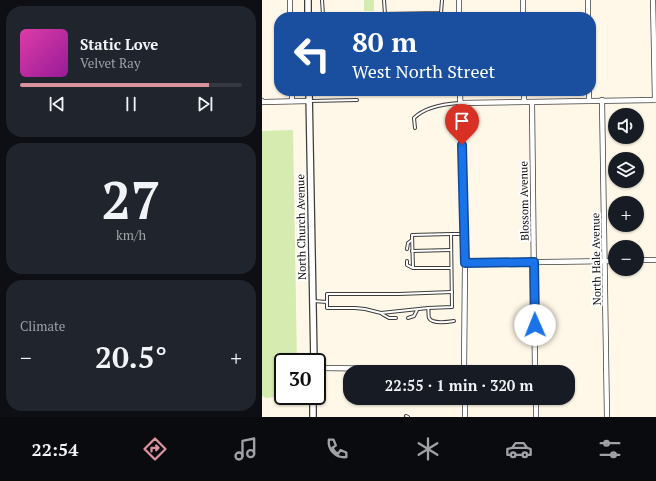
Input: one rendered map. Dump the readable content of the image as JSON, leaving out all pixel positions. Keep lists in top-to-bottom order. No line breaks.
{"streets":{"street":["Blossom Avenue","North Church Avenue","North Hale Avenue"]},"page":{"turn":["80 m","West North Street"],"song":["Static Love","Velvet Ray"],"map_buttons":["+","−"],"tile":[["27","km/h"],"Climate"],"heat":["−","20.5°","+"],"limit":"30","trip":"22:55 · 1 min · 320 m","tabs":"22:54"}}
